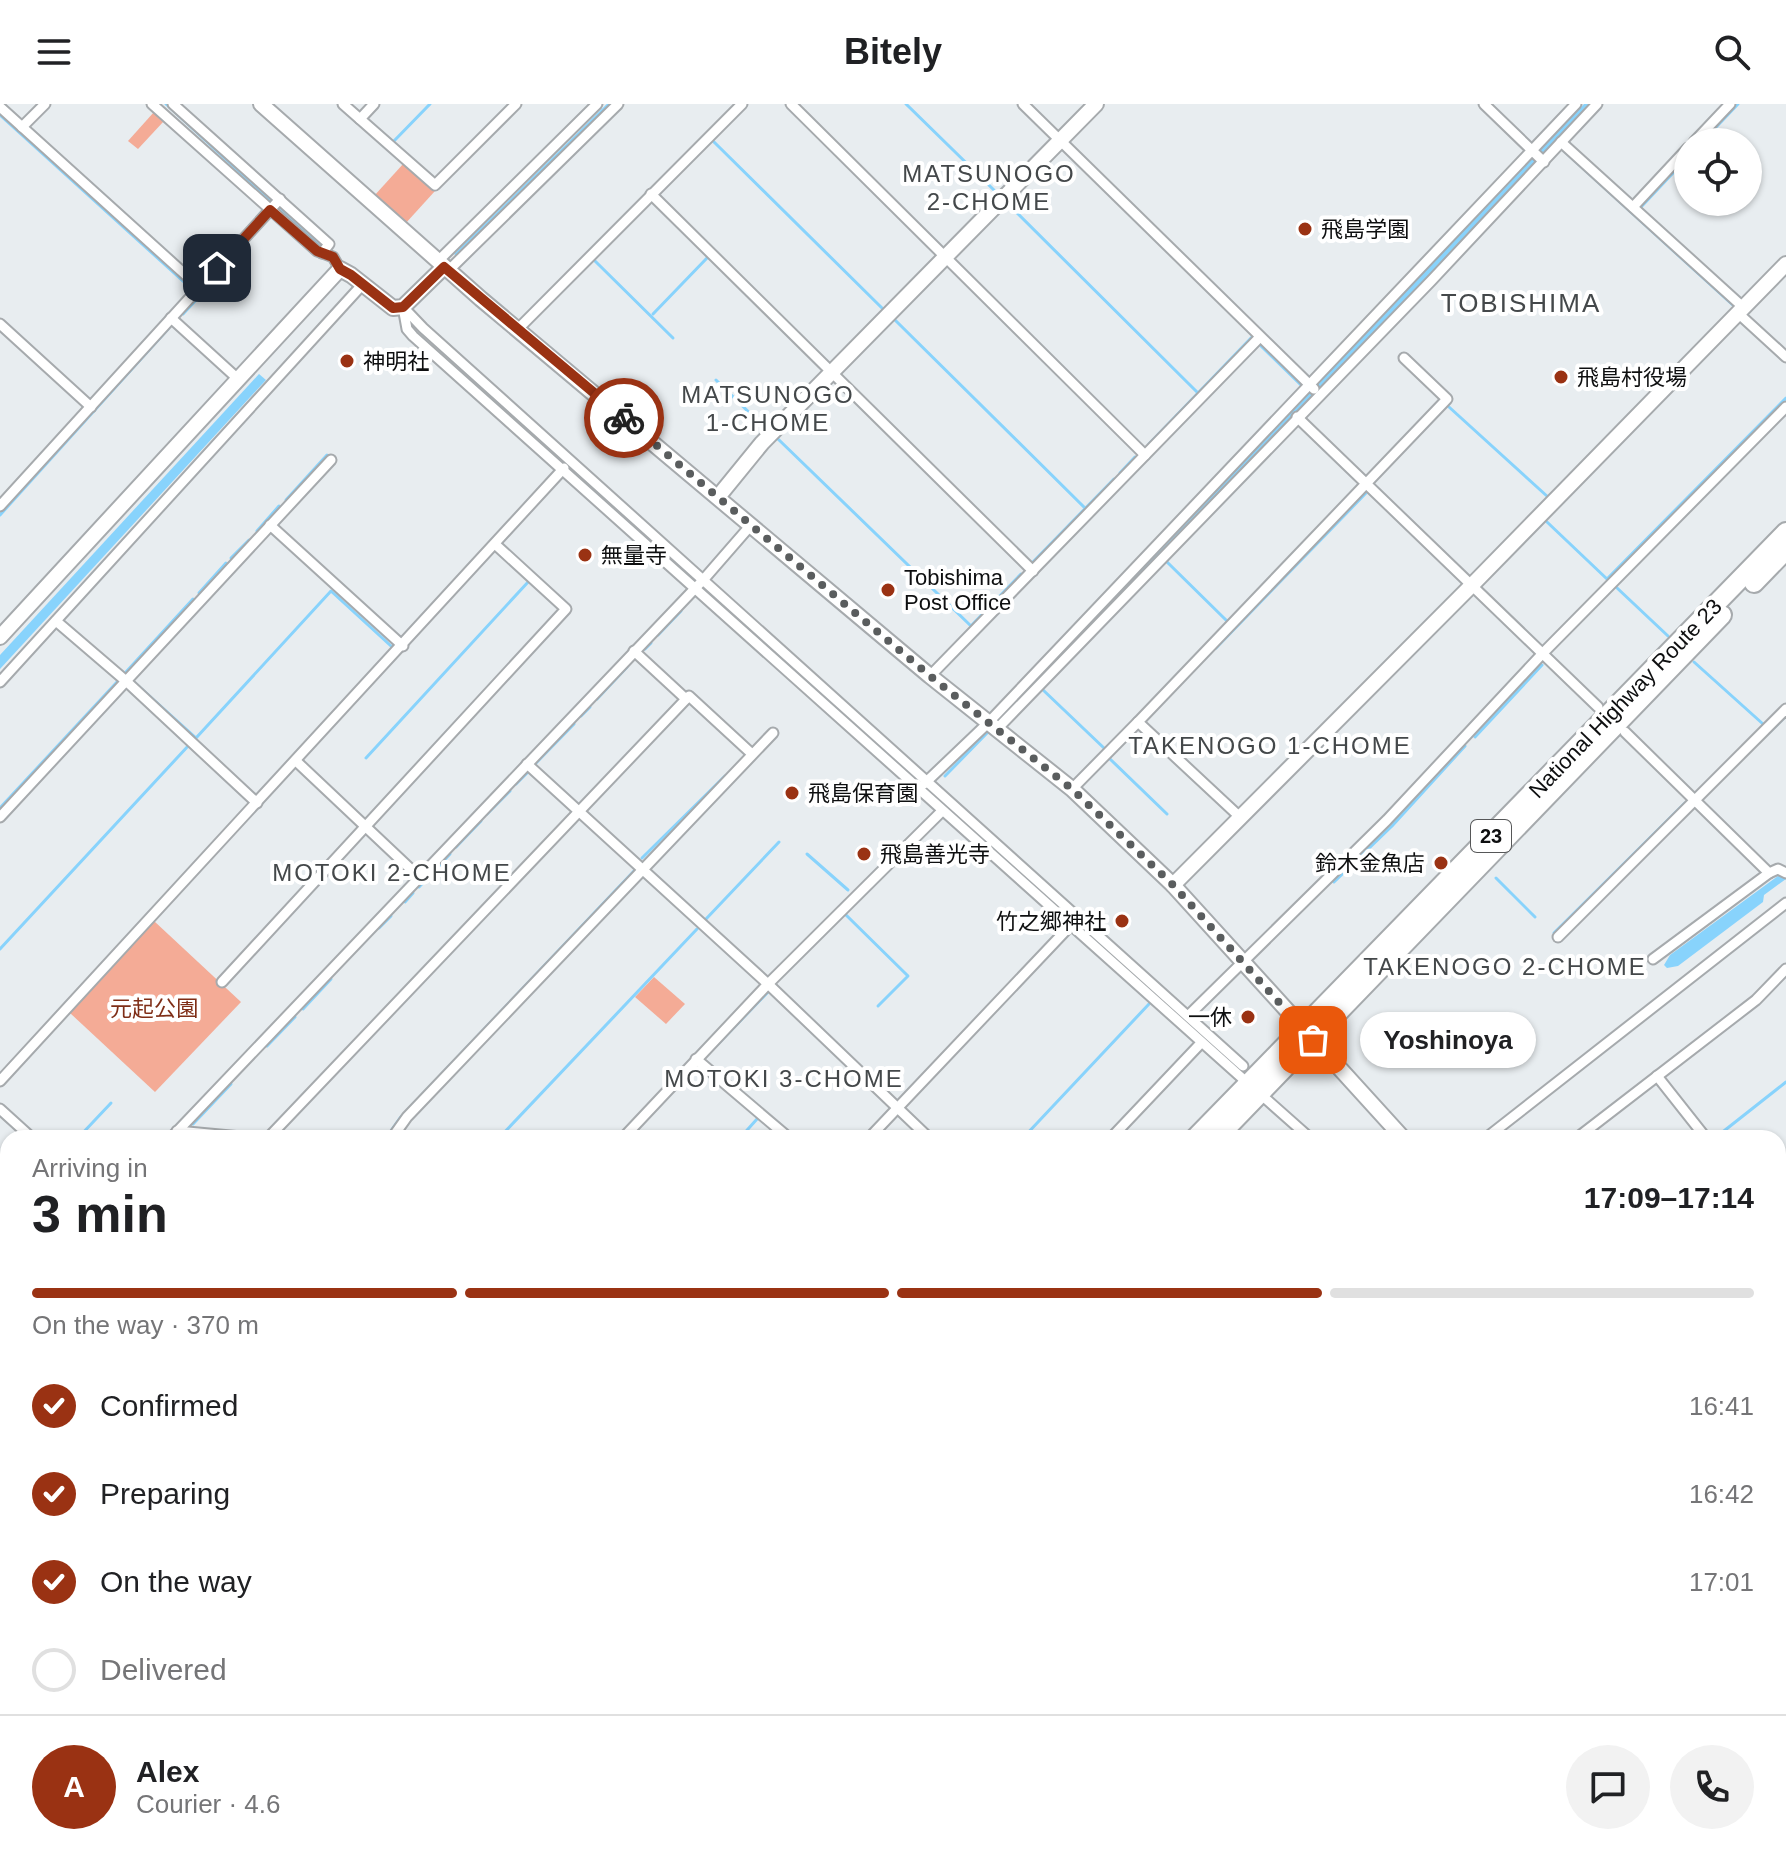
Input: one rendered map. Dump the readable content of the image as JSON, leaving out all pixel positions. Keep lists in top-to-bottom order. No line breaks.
{"streets":{"highway":["National Highway Route 23","23"]},"districts":["MATSUNOGO 2-CHOME","TOBISHIMA","MATSUNOGO 1-CHOME","TAKENOGO 1-CHOME","MOTOKI 2-CHOME","TAKENOGO 2-CHOME","MOTOKI 3-CHOME"],"parks":["元起公園"],"places":["飛島学園","神明社","飛島村役場","無量寺","Tobishima Post Office","飛島保育園","飛島善光寺","鈴木金魚店","竹之郷神社","一休","Yoshinoya"],"page":{"header":"Bitely","bubble":"Yoshinoya","heading":["3 min","Arriving in","17:09–17:14"],"panel":["Alex","Courier · 4.6"],"bar":"On the way · 370 m","list":[["Confirmed","16:41"],["Preparing","16:42"],["On the way","17:01"],"Delivered"],"round":"A"}}
